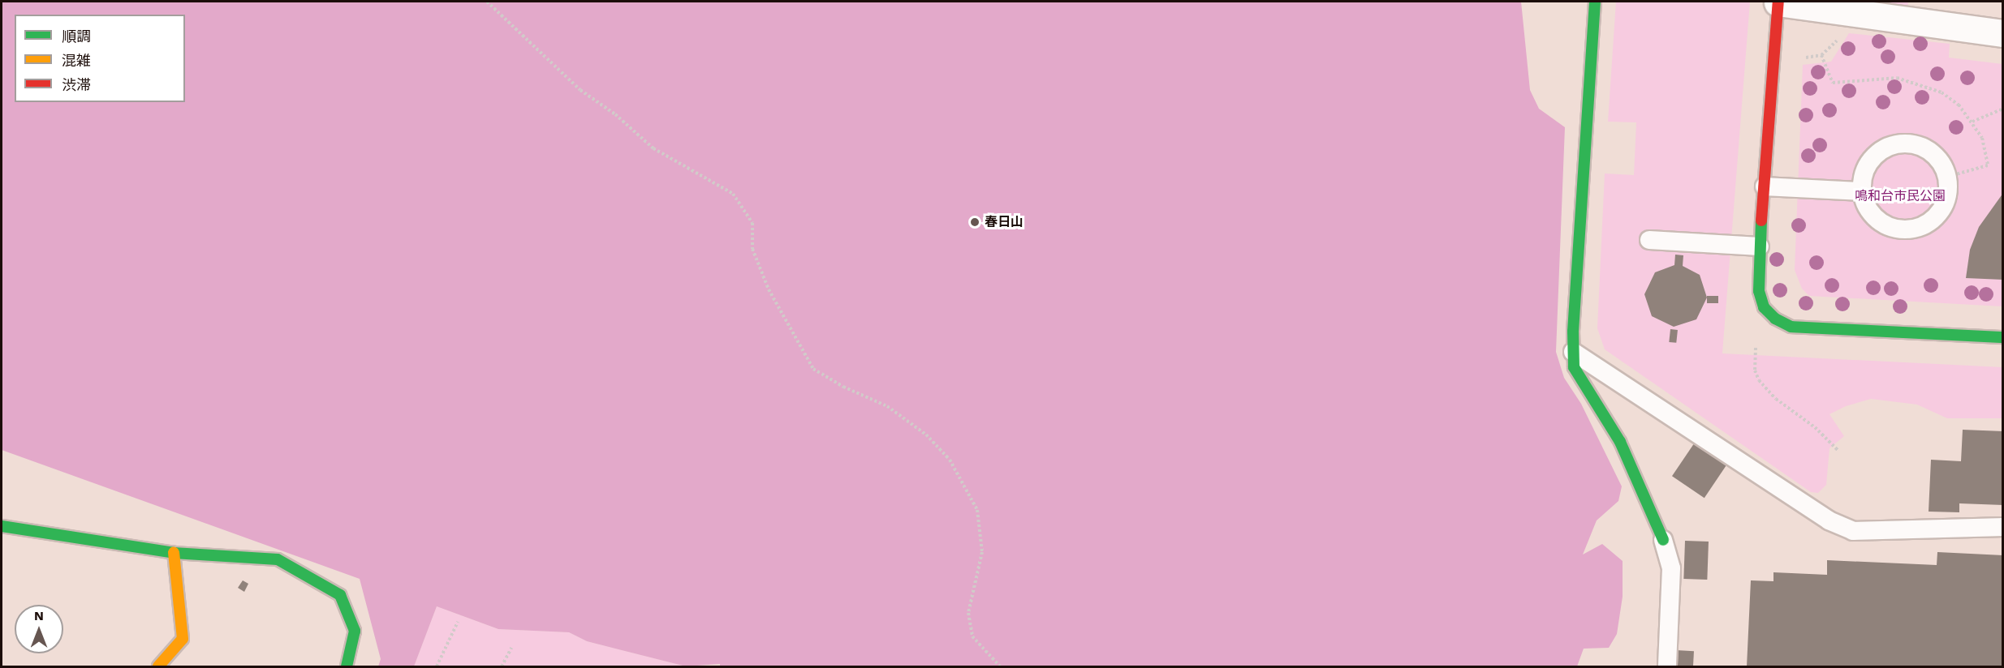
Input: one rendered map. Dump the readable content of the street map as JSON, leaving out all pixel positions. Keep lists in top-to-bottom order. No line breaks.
{"parks":["鳴和台市民公園"],"places":["春日山"],"legend":["順調","混雑","渋滞"],"north":"top"}
